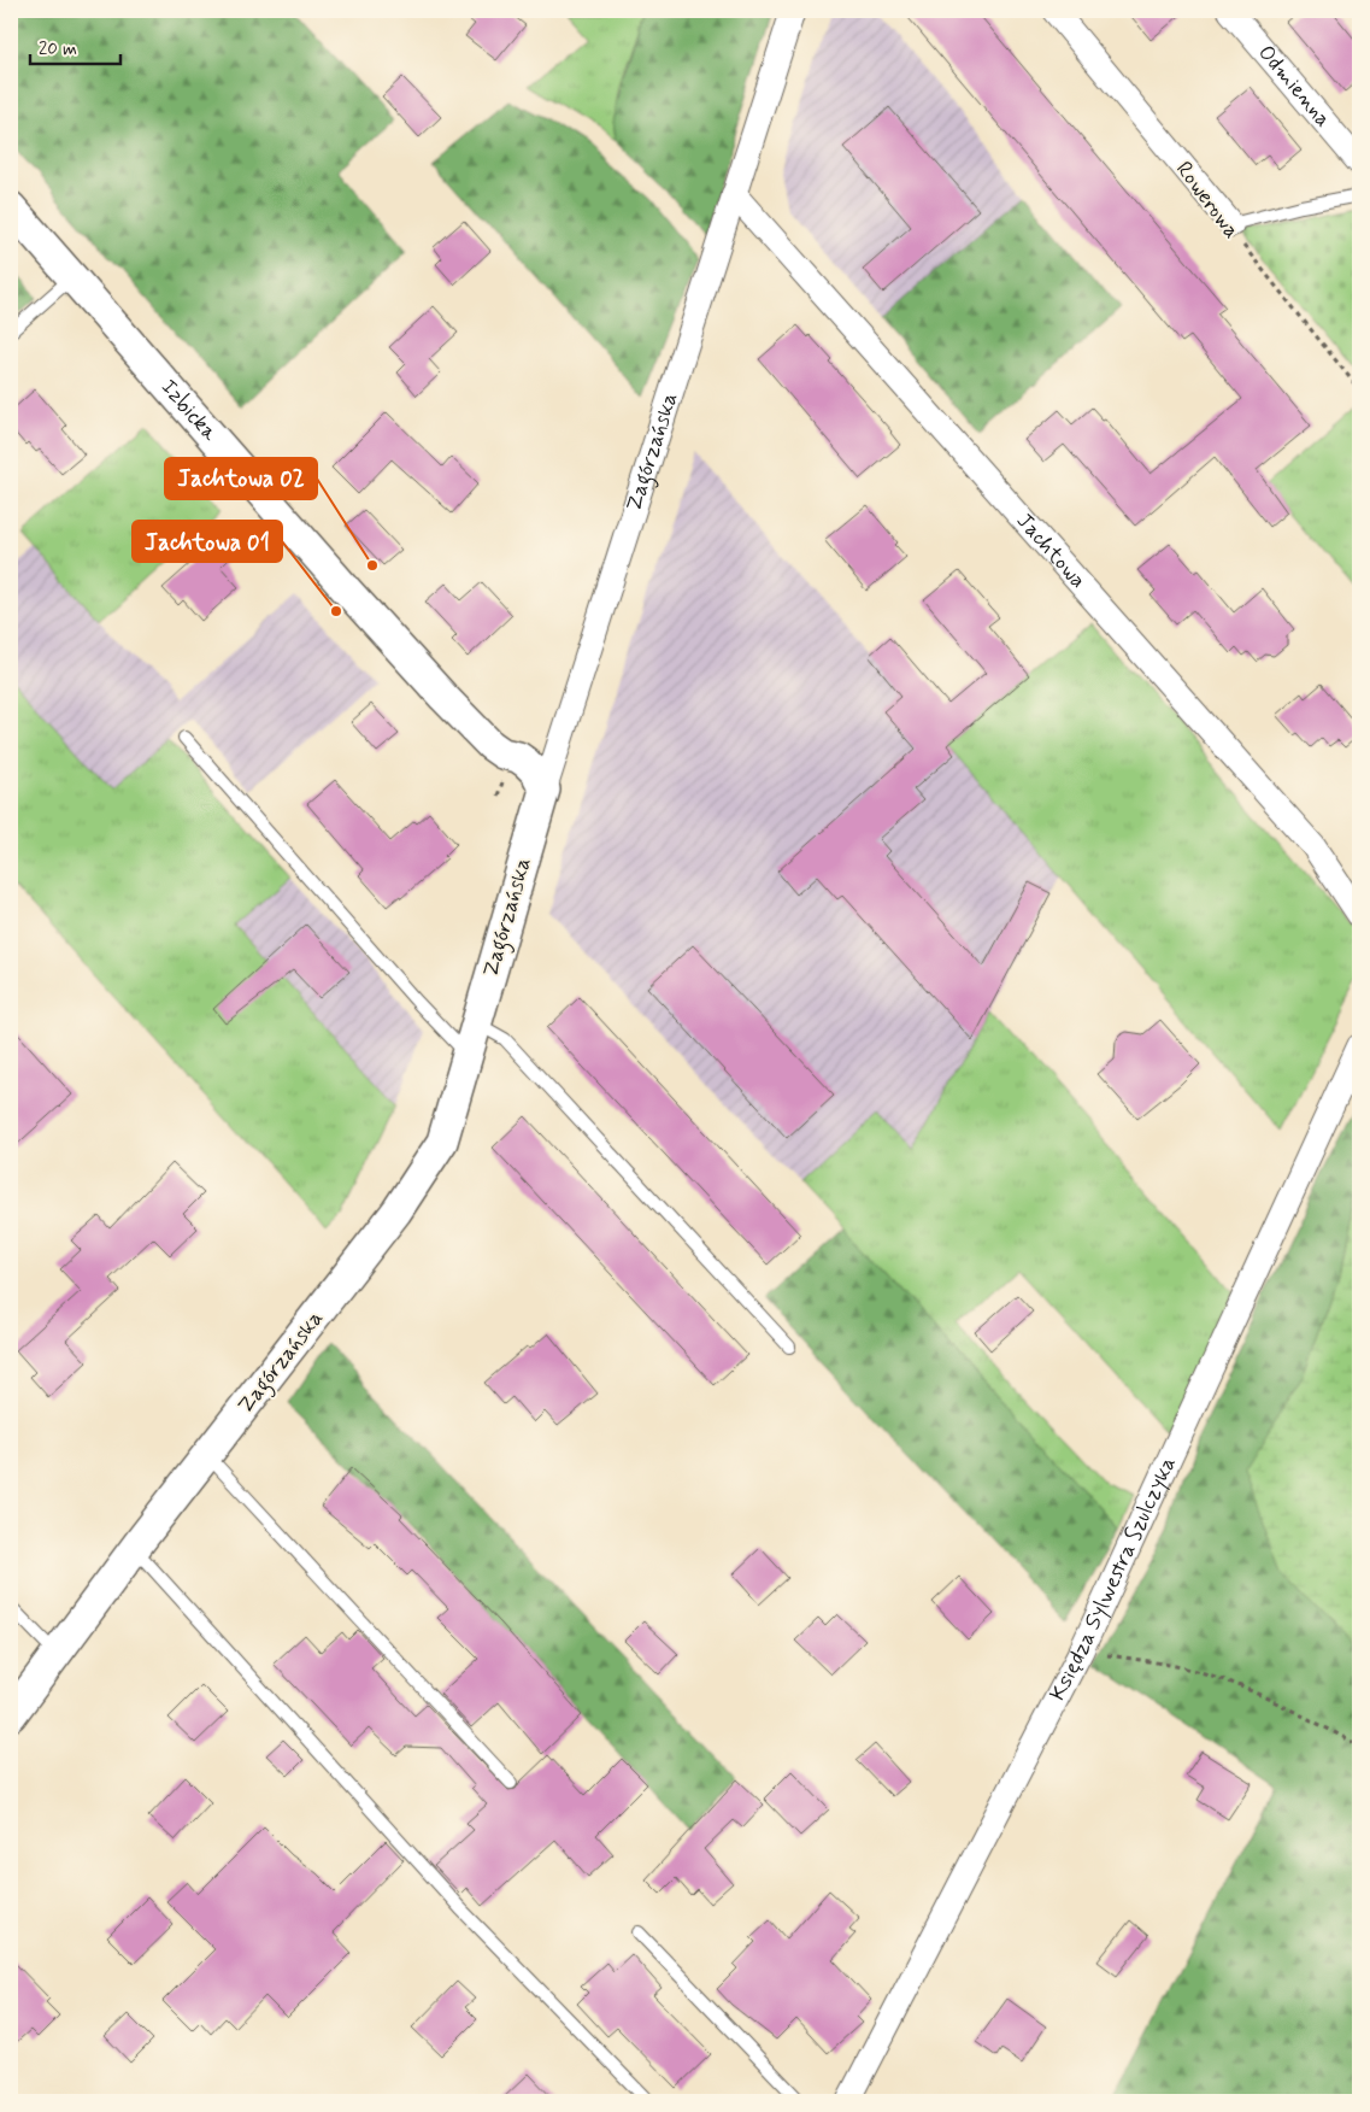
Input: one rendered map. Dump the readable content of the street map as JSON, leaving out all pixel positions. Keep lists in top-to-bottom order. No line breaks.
{"streets":{"street":["Odmienna","Rowerowa","Izbicka","Zagórzańska","Jachtowa","Księdza Sylwestra Szulczyka"]},"crossings":[["Izbicka","Zagórzańska"],["Zagórzańska","Jachtowa"]],"places":["Jachtowa 02","Jachtowa 01"],"scale_bar":"20 m"}
